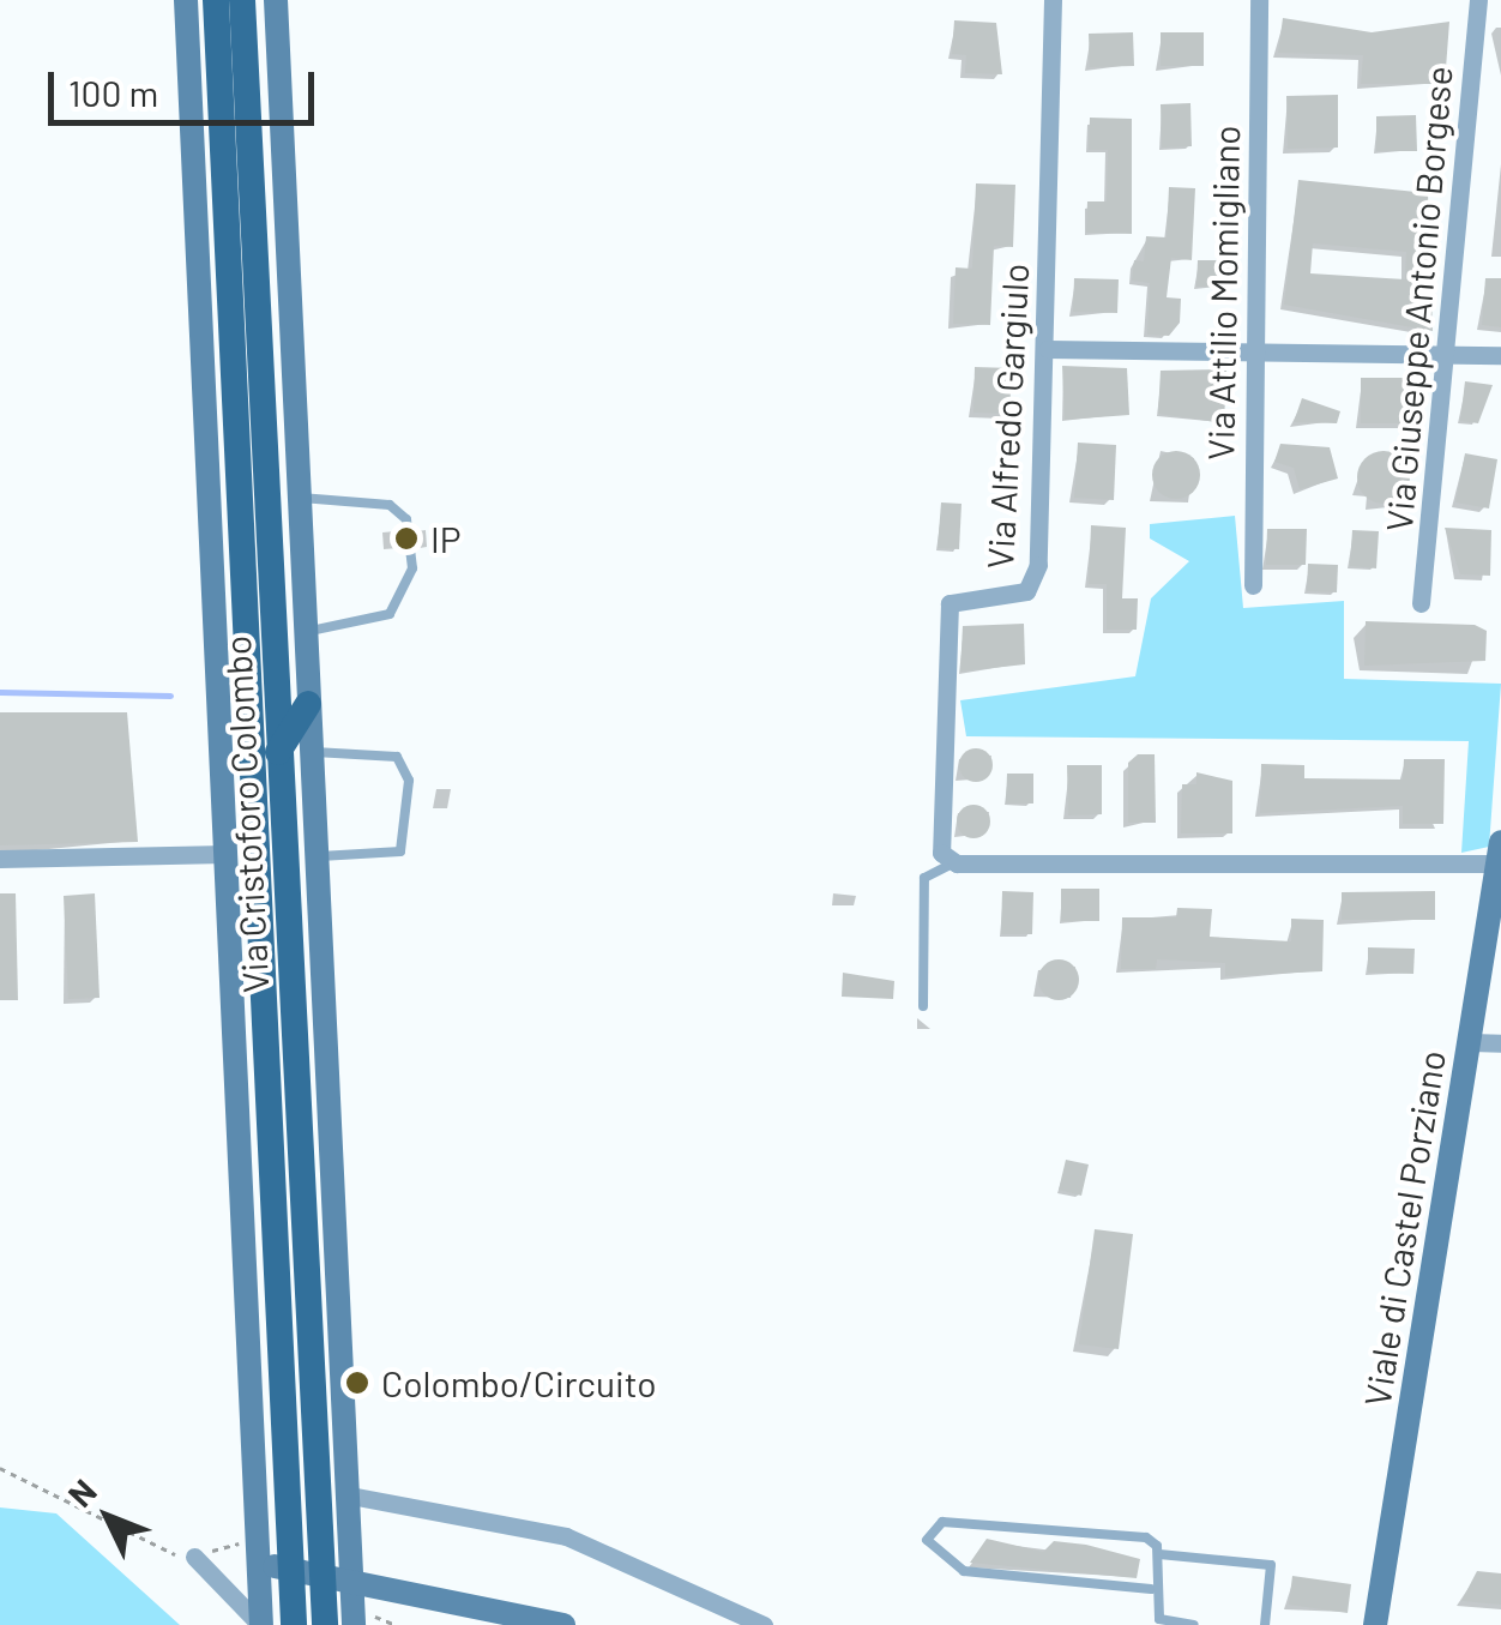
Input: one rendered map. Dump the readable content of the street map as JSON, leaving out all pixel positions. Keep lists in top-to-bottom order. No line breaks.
{"streets":{"main road":["Via Cristoforo Colombo"],"street":["Via Attilio Momigliano","Via Giuseppe Antonio Borgese","Via Alfredo Gargiulo","Viale di Castel Porziano"]},"places":["IP","Colombo/Circuito"],"scale_bar":"100 m","north":"top left"}
